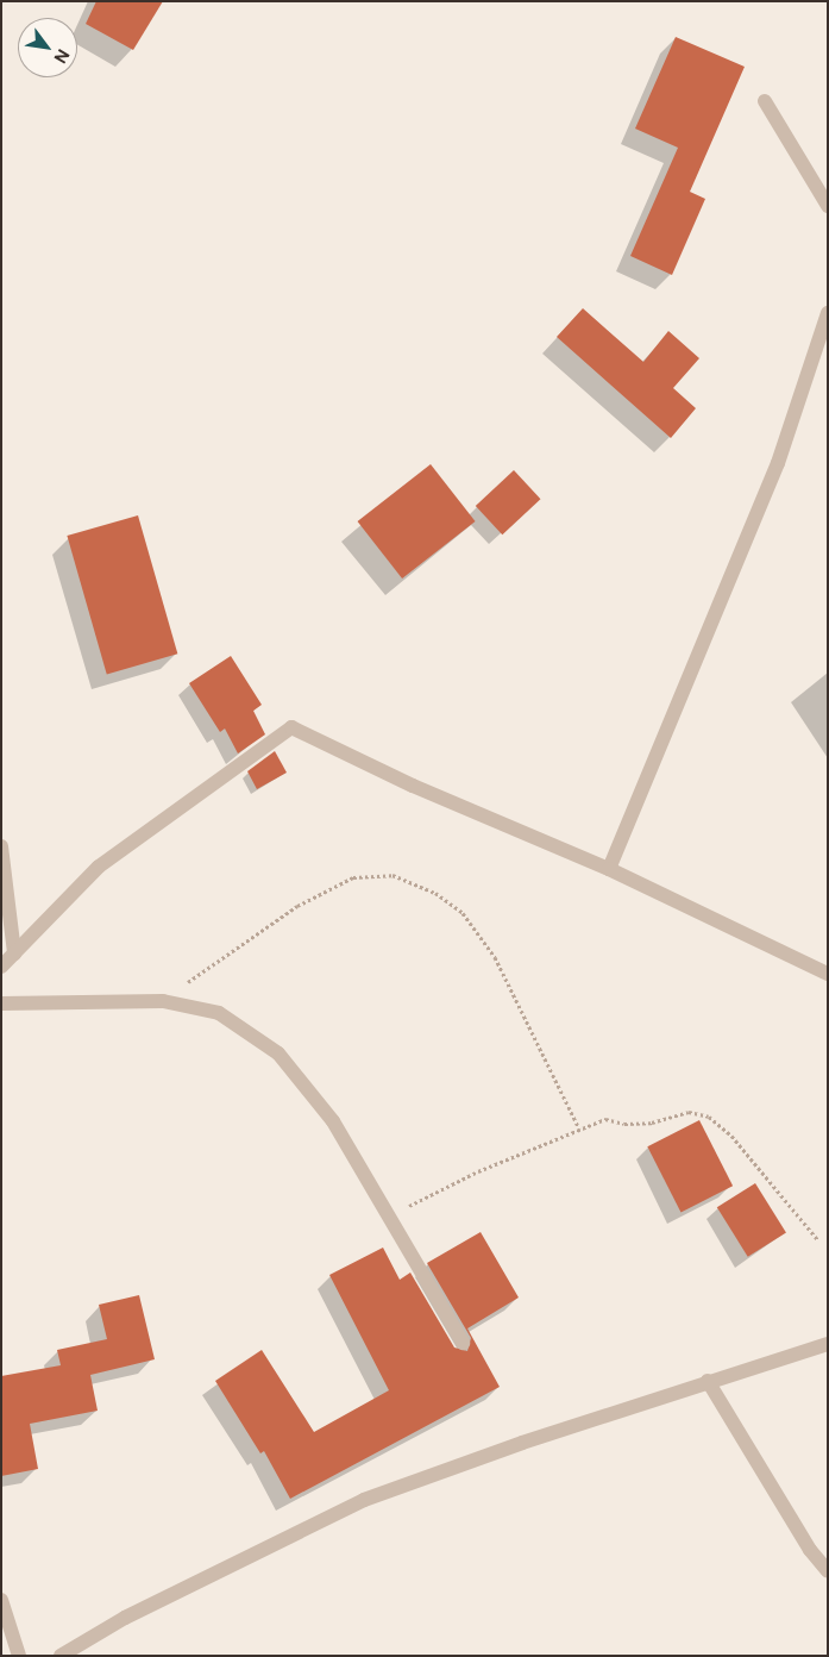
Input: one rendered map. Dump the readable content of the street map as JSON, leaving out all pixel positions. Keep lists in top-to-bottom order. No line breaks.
{"north":"bottom right"}
